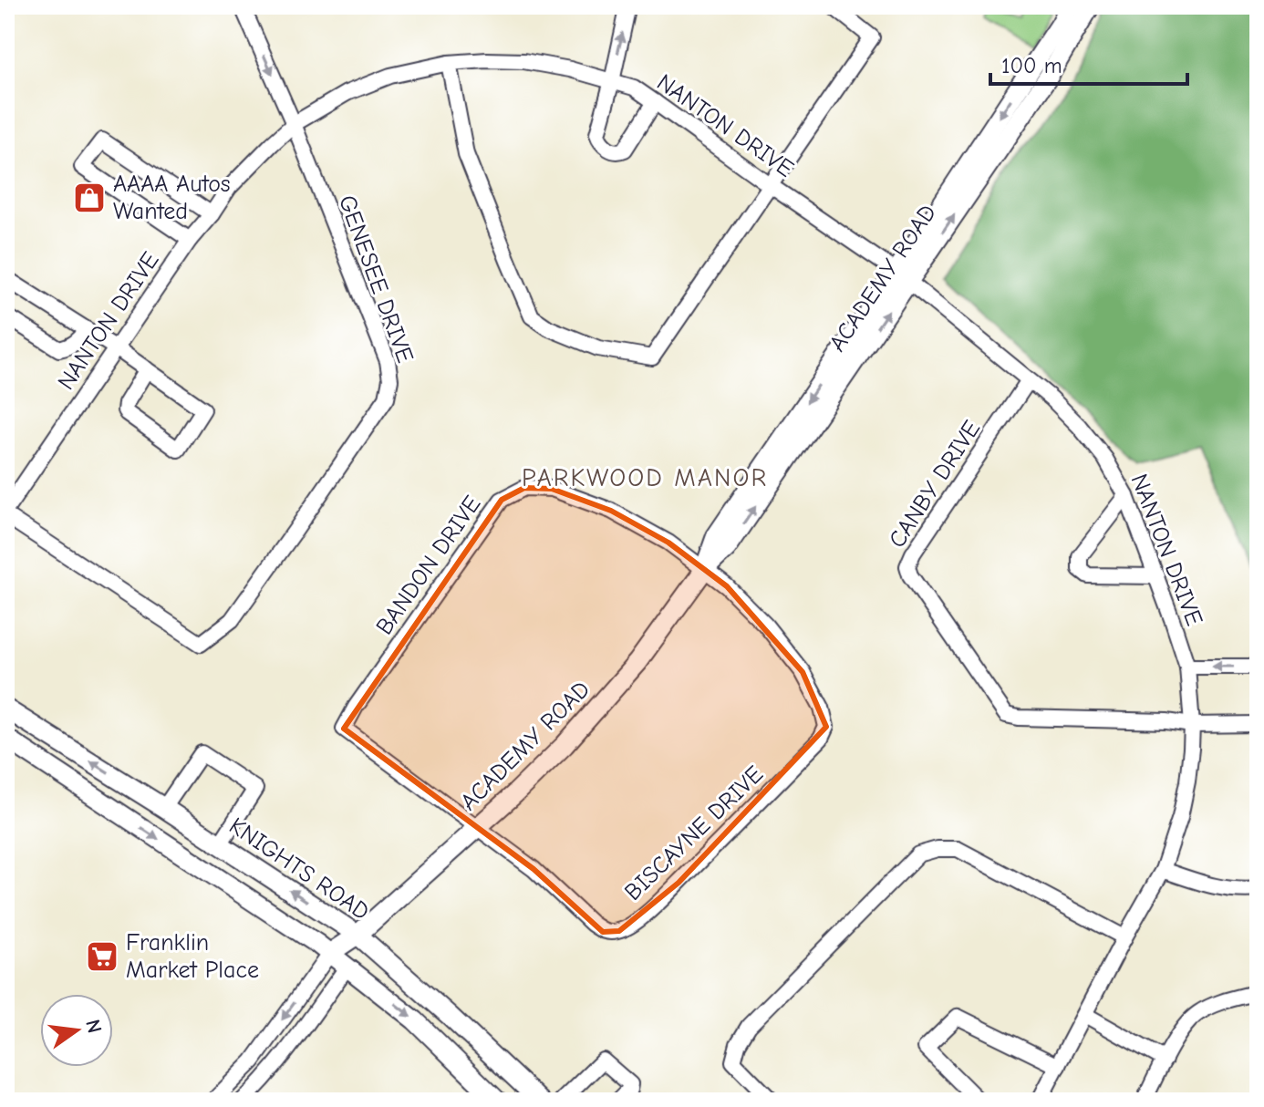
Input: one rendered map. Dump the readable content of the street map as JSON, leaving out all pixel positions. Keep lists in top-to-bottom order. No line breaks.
{"streets":{"main road":["ACADEMY ROAD","KNIGHTS ROAD"],"street":["NANTON DRIVE","GENESEE DRIVE","CANBY DRIVE","BANDON DRIVE","BISCAYNE DRIVE"]},"crossings":[["NANTON DRIVE","ACADEMY ROAD"],["NANTON DRIVE","GENESEE DRIVE"],["NANTON DRIVE","CANBY DRIVE"],["ACADEMY ROAD","BANDON DRIVE"],["ACADEMY ROAD","BISCAYNE DRIVE"],["ACADEMY ROAD","KNIGHTS ROAD"],["BANDON DRIVE","BISCAYNE DRIVE"]],"districts":["PARKWOOD MANOR"],"places":{"shop":["AAAA Autos Wanted"],"supermarket":["Franklin Market Place"]},"scale_bar":"100 m","north":"right"}
